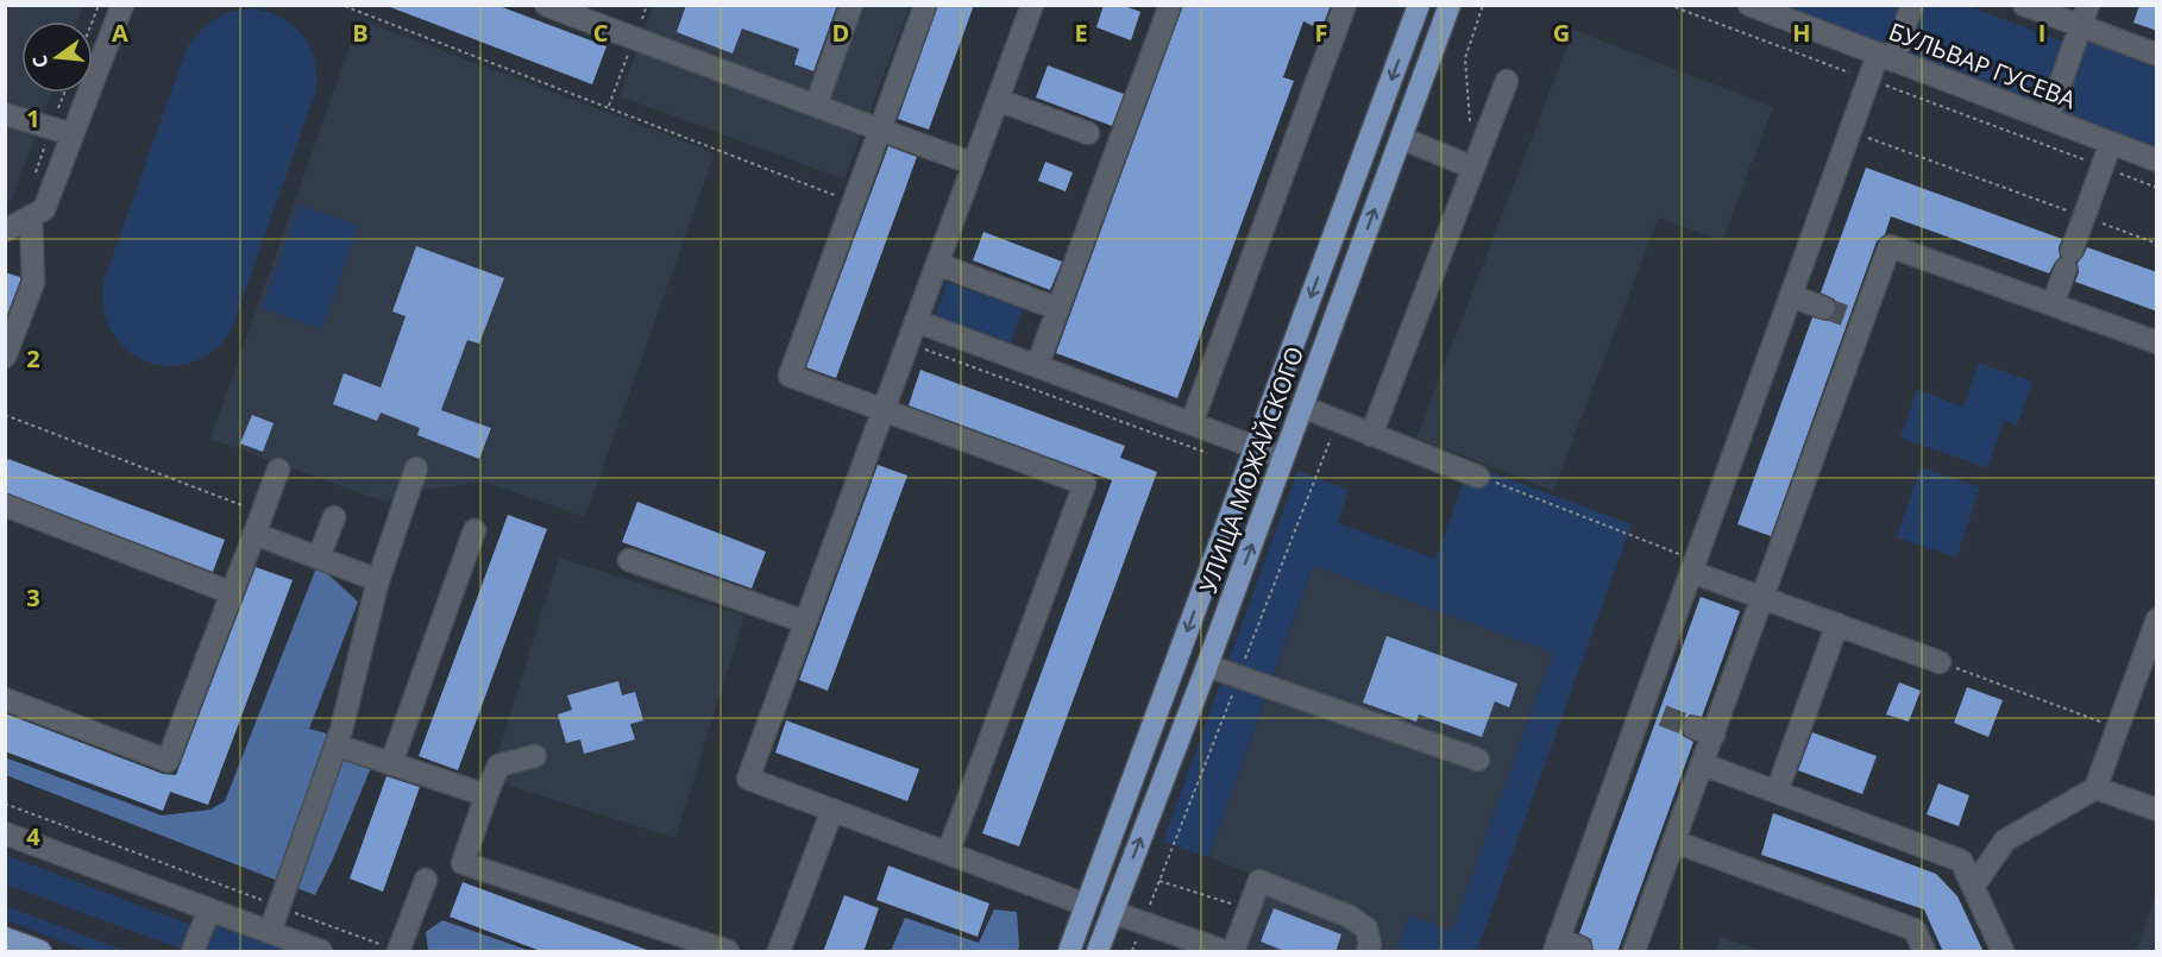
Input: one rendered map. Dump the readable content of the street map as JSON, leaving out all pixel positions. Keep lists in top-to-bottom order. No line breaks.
{"streets":{"main road":["УЛИЦА МОЖАЙСКОГО"],"street":["БУЛЬВАР ГУСЕВА"]},"north":"left","grid":{"columns":["A","B","C","D","E","F","G","H","I"],"rows":["1","2","3","4"]}}
